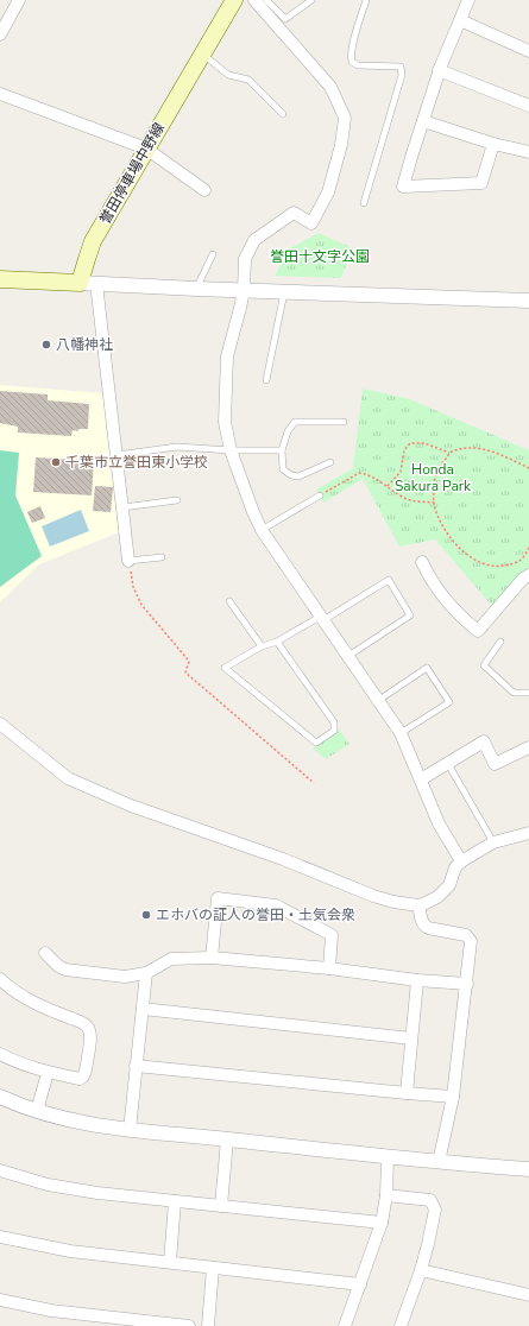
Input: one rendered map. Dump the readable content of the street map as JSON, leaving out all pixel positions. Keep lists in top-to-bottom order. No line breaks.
{"streets":{"main road":["誉田停車場中野線"]},"parks":["誉田十文字公園","Honda Sakura Park"],"places":["八幡神社","千葉市立誉田東小学校","エホバの証人の誉田・土気会衆"]}
